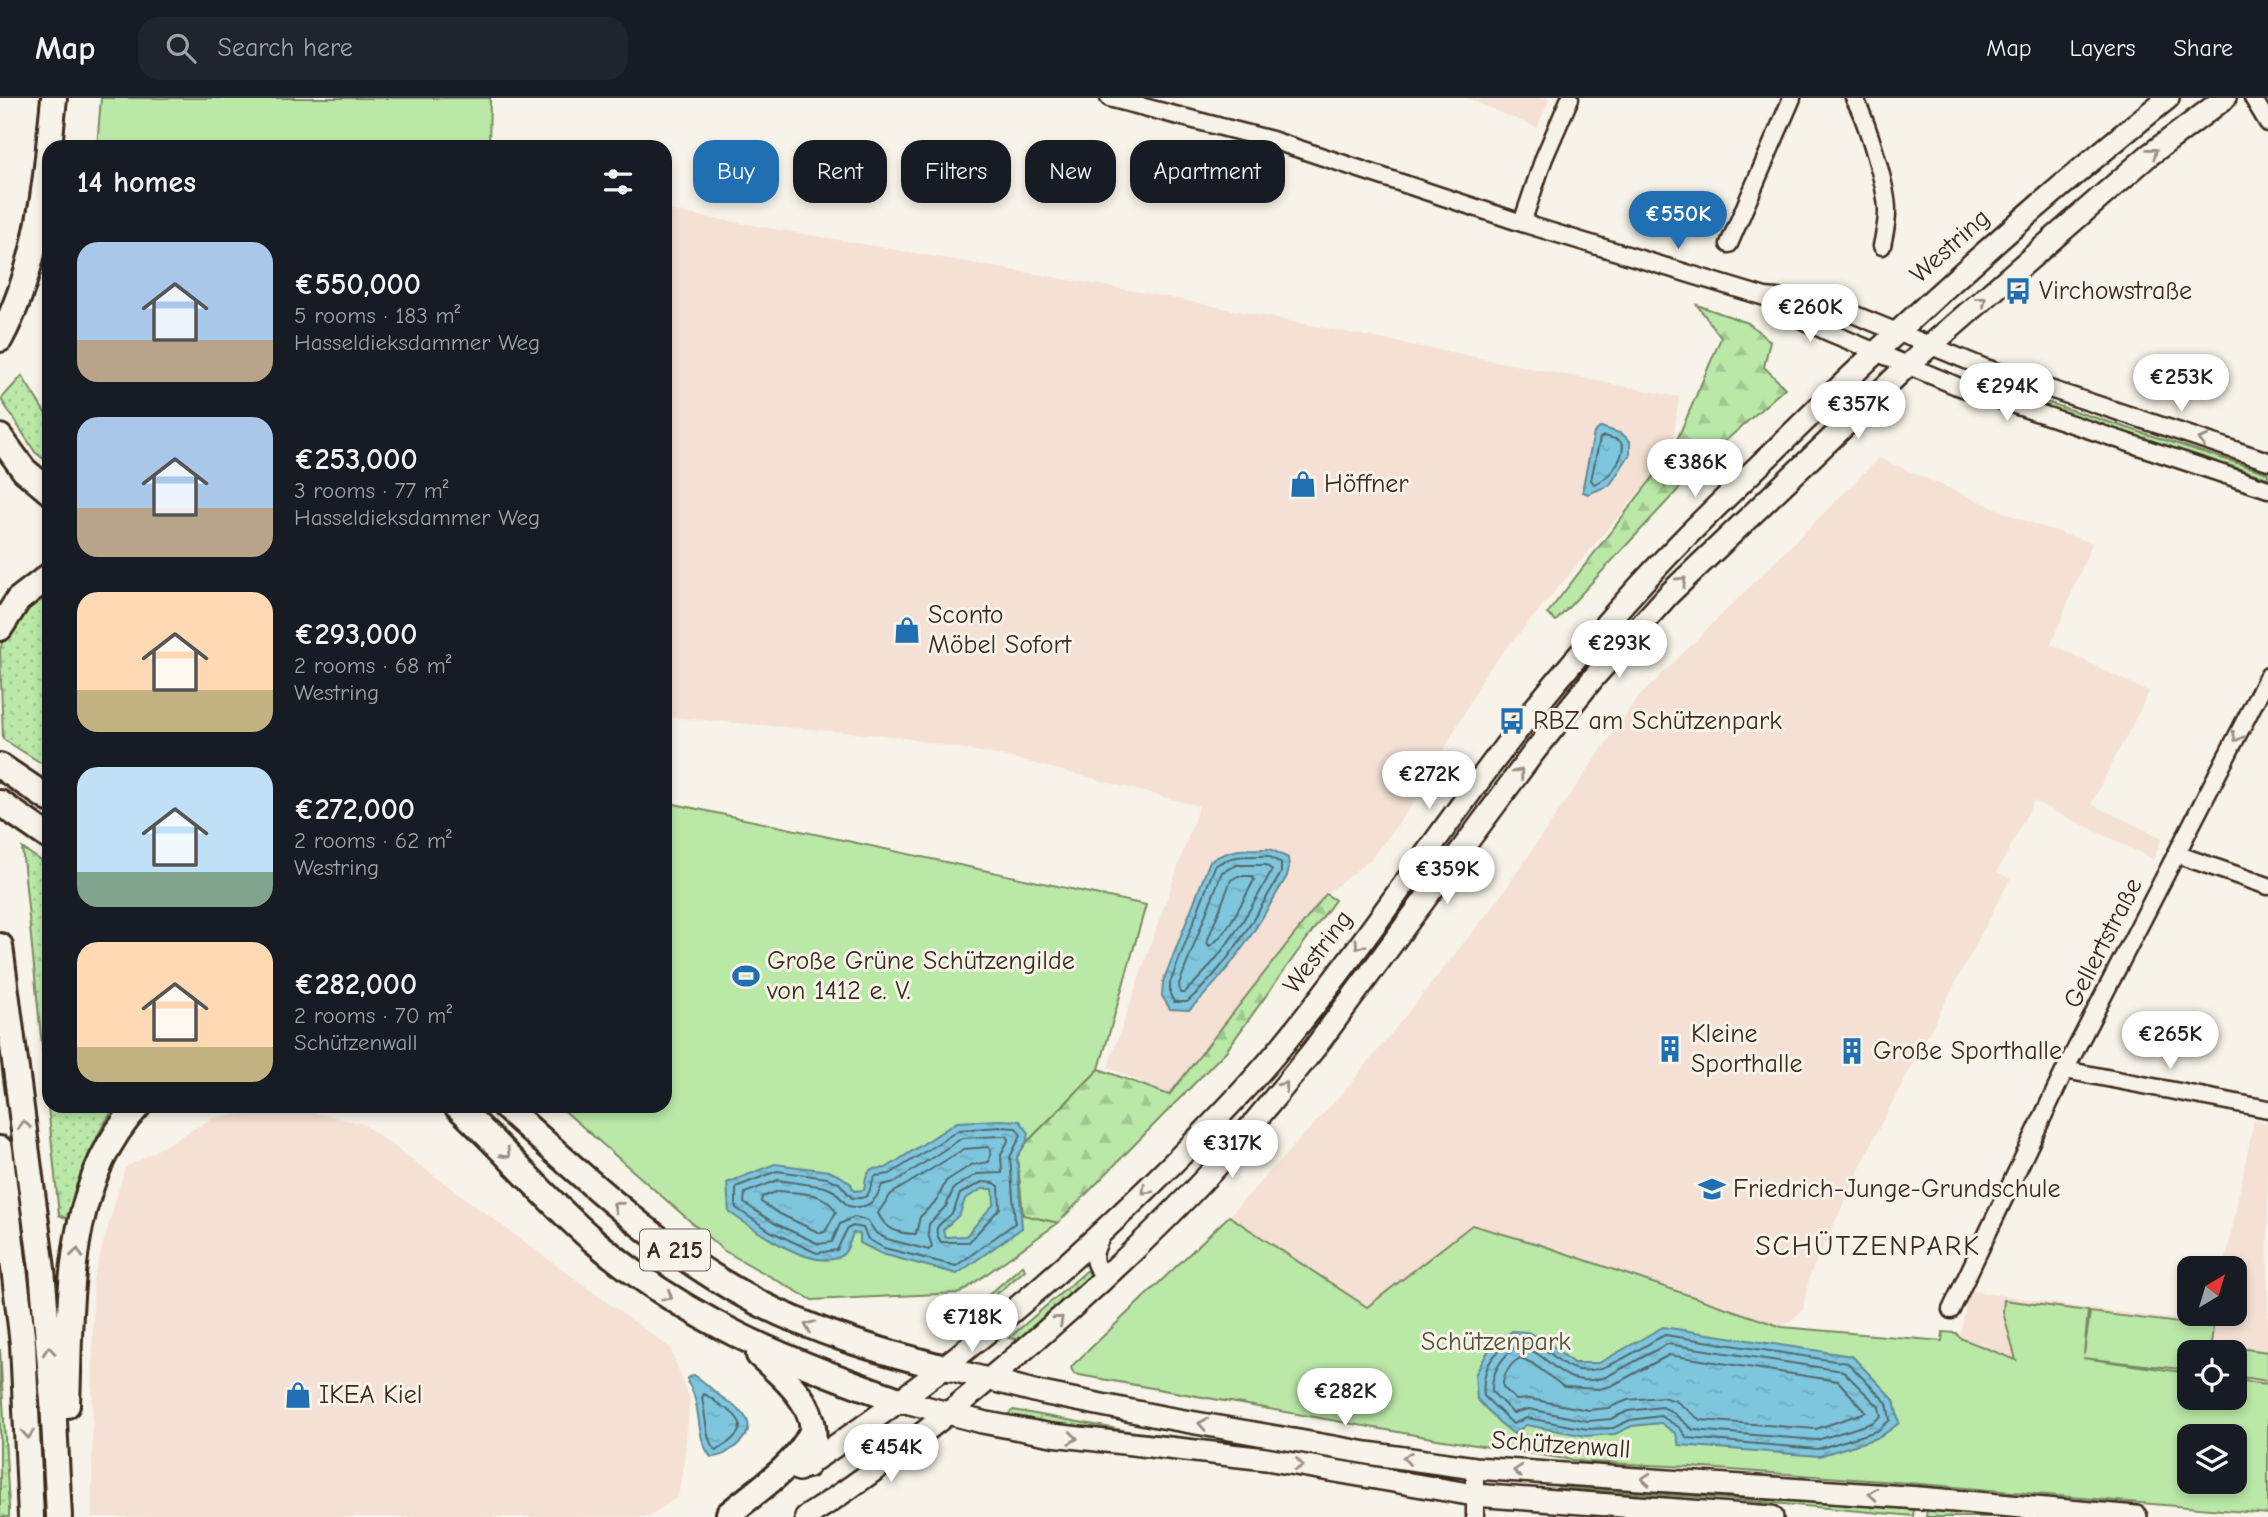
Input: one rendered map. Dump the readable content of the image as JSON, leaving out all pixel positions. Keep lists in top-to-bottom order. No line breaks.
{"streets":{"highway":["A 215"],"main road":["Westring","Schützenwall"],"street":["Gellertstraße"]},"crossings":[["Westring","A 215"],["Westring","Schützenwall"],["A 215","Schützenwall"]],"districts":["SCHÜTZENPARK"],"parks":["Schützenpark"],"places":{"bus stop":["Virchowstraße","RBZ am Schützenpark"],"shop":["Höffner","Sconto Möbel Sofort","IKEA Kiel"],"sports":["Große Grüne Schützengilde von 1412 e. V."],"building":["Kleine Sporthalle","Große Sporthalle"],"school or university":["Friedrich-Junge-Grundschule"]},"north":"top right","page":{"header":"Map","search":"Search here","nav":["Map","Layers","Share"],"chip":["Buy","Rent","Filters","New","Apartment"],"heading":"14 homes","price":["€550K","€260K","€253K","€294K","€357K","€386K","€293K","€272K","€359K","€265K","€317K","€718K","€282K","€454K"],"list":[{"name":"€550,000","note":"5 rooms · 183 m² · Hasseldieksdammer Weg"},{"name":"€253,000","note":"3 rooms · 77 m² · Hasseldieksdammer Weg"},{"name":"€293,000","note":"2 rooms · 68 m² · Westring"},{"name":"€272,000","note":"2 rooms · 62 m² · Westring"},{"name":"€282,000","note":"2 rooms · 70 m² · Schützenwall"}]}}
